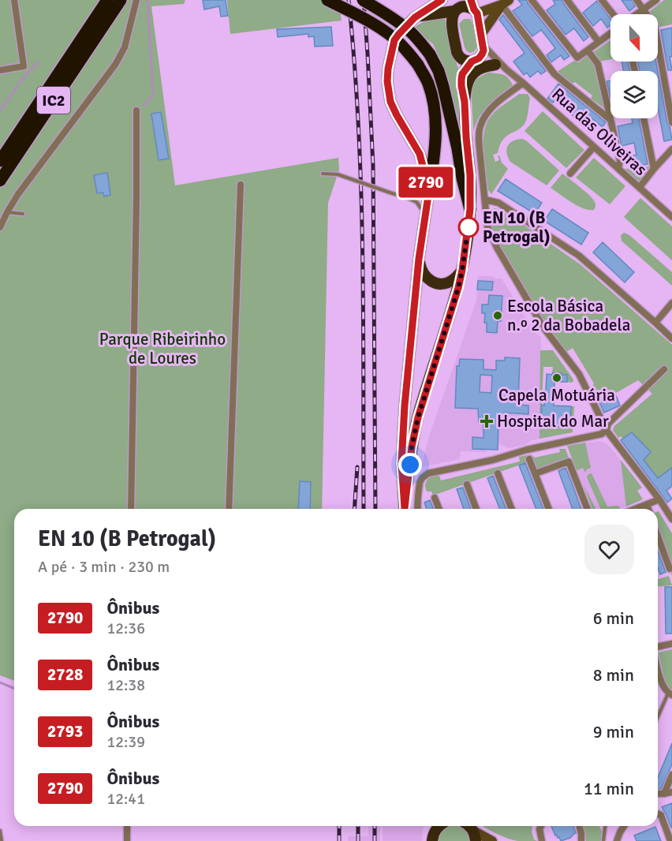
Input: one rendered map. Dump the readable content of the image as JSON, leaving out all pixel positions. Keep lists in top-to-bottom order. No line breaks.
{"streets":{"highway":["IC2"],"street":["Rua das Oliveiras"]},"parks":["Parque Ribeirinho de Loures"],"places":{"other":["EN 10 (B Petrogal)","Escola Básica n.º 2 da Bobadela","Capela Motuária"],"health":["Hospital do Mar"]},"lines":["bus line 2790"],"north":"bottom","page":{"on_map":"2790","heading":["EN 10 (B Petrogal)","A pé · 3 min · 230 m"],"list":[{"mark":"2790","name":"Ônibus","note":"12:36","value":"6 min"},{"mark":"2728","name":"Ônibus","note":"12:38","value":"8 min"},{"mark":"2793","name":"Ônibus","note":"12:39","value":"9 min"},{"mark":"2790","name":"Ônibus","note":"12:41","value":"11 min"}]}}
